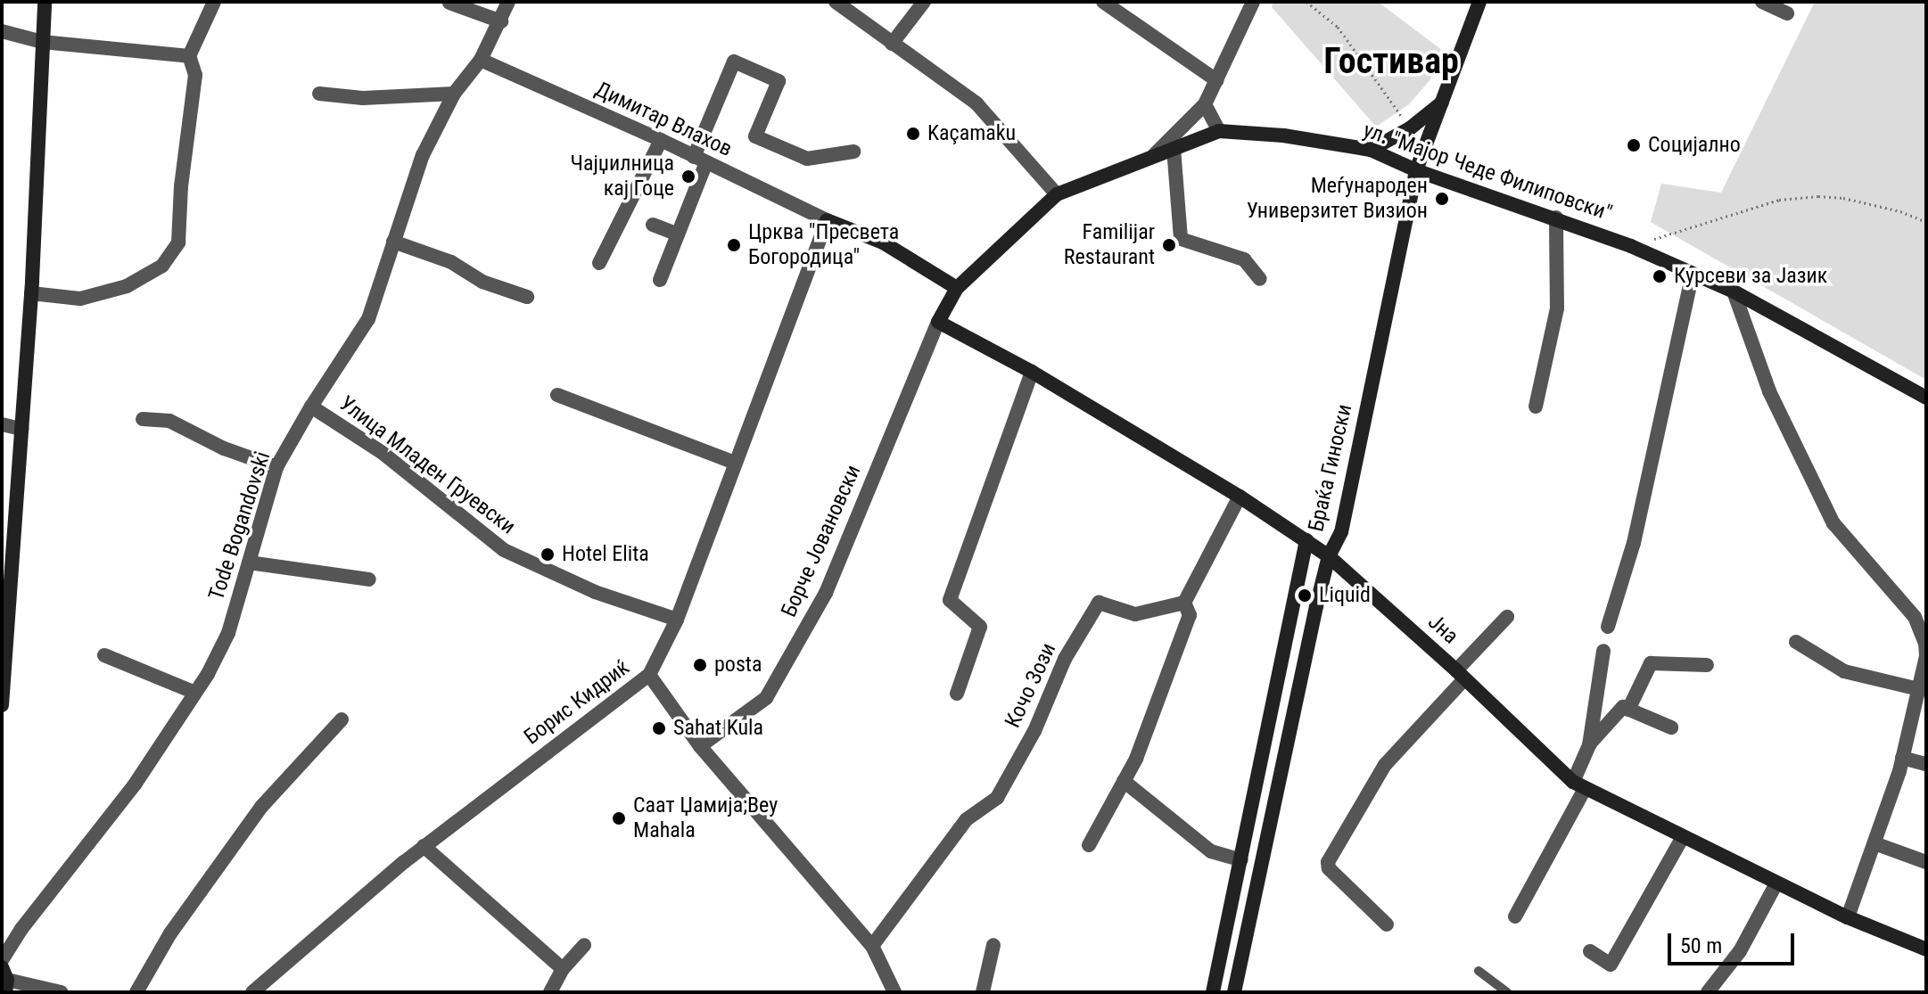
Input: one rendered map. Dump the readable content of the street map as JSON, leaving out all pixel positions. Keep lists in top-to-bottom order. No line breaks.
{"streets":{"street":["Димитар Влахов","ул. \"Мајор Чеде Филиповски\"","Улица Младен Груевски","Браќа Гиноски","Tode Bogandovski","Борче Јовановски","Јна","Кочо Зози","Борис Кидриќ"]},"crossings":[["Димитар Влахов","Tode Bogandovski"],["Димитар Влахов","Борис Кидриќ"],["ул. \"Мајор Чеде Филиповски\"","Браќа Гиноски"],["ул. \"Мајор Чеде Филиповски\"","Борче Јовановски"],["ул. \"Мајор Чеде Филиповски\"","Јна"],["Улица Младен Груевски","Tode Bogandovski"],["Улица Младен Груевски","Борис Кидриќ"],["Браќа Гиноски","Јна"],["Борче Јовановски","Јна"]],"districts":["Гостивар"],"places":["Kaçamaku","Социјално","Чајџилница кај Гоце","Меѓународен Универзитет Визион","Црква \"Пресвета Богородица\"","Familijar Restaurant","Курсеви за Јазик","Hotel Elita","Liquid","posta","Sahat Kula","Саат Џамија;Bey Mahala"],"scale_bar":"50 m"}
